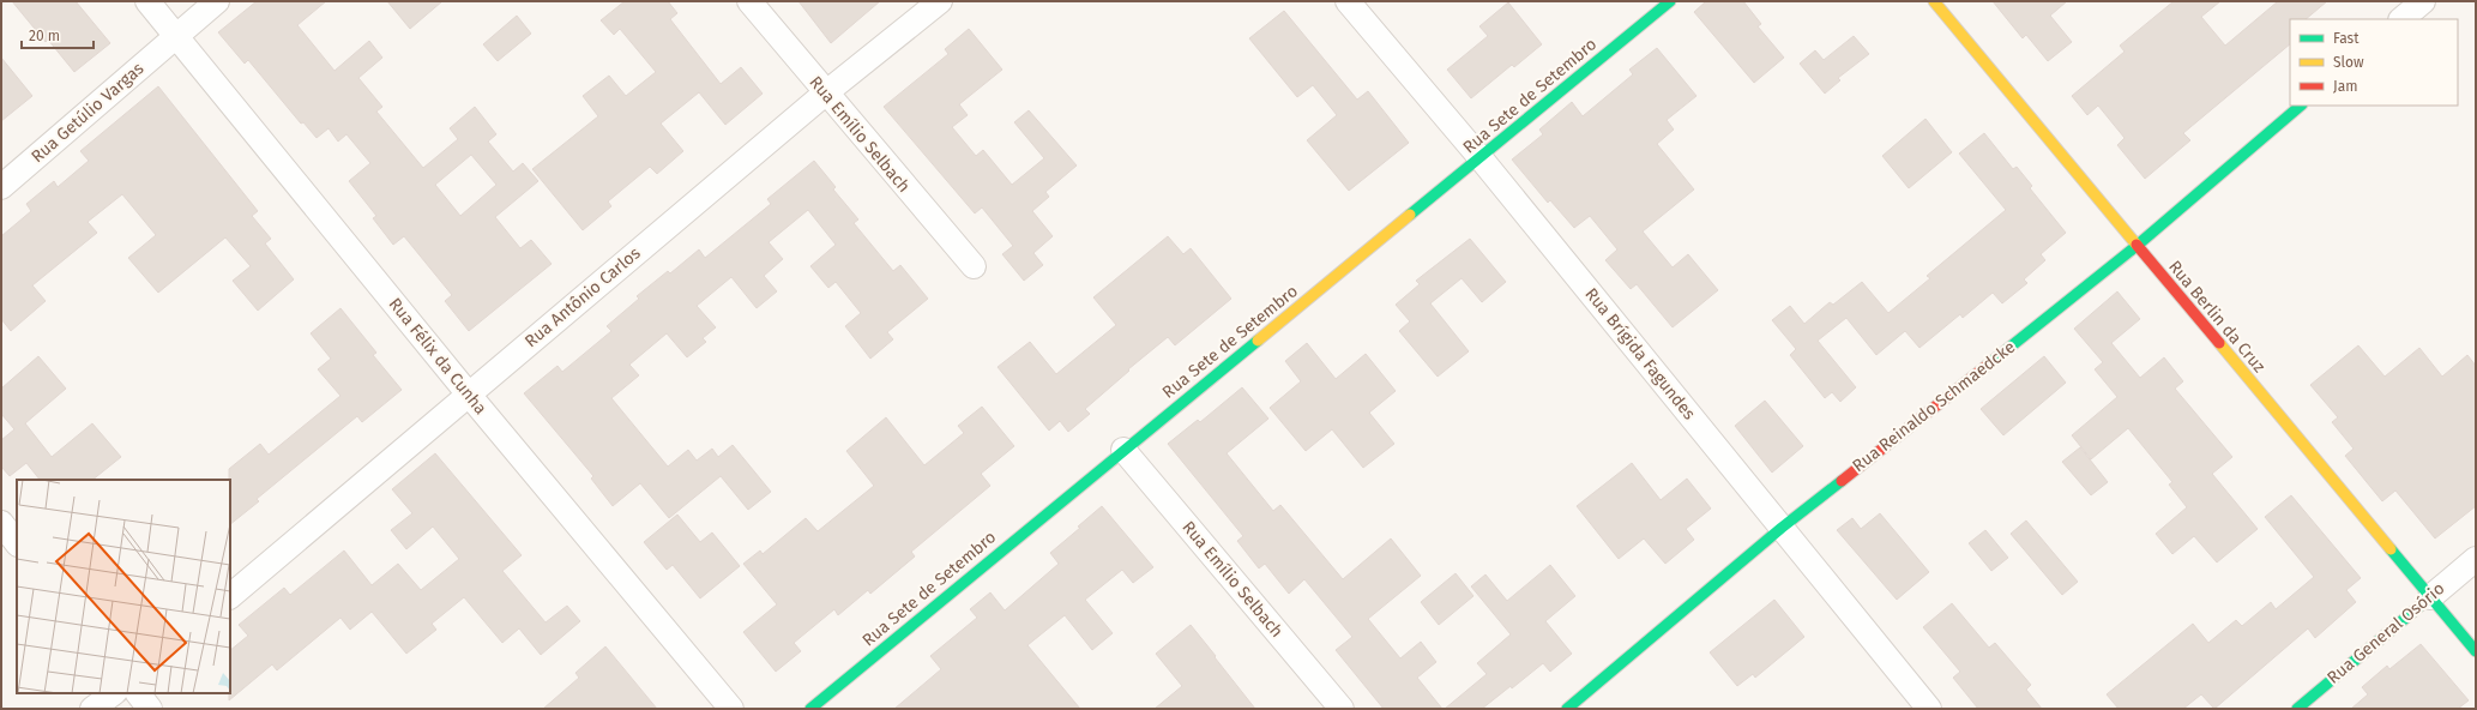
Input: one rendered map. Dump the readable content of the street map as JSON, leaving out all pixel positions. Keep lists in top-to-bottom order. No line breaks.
{"streets":{"street":["Rua Sete de Setembro","Rua Getúlio Vargas","Rua Emílio Selbach","Rua Antônio Carlos","Rua Berlin da Cruz","Rua Brígida Fagundes","Rua Félix da Cunha","Rua Reinaldo Schmaedcke","Rua General Osório"]},"crossings":[["Rua Sete de Setembro","Rua Emílio Selbach"],["Rua Sete de Setembro","Rua Brígida Fagundes"],["Rua Getúlio Vargas","Rua Félix da Cunha"],["Rua Emílio Selbach","Rua Antônio Carlos"],["Rua Antônio Carlos","Rua Félix da Cunha"],["Rua Berlin da Cruz","Rua Reinaldo Schmaedcke"],["Rua Berlin da Cruz","Rua General Osório"],["Rua Brígida Fagundes","Rua Reinaldo Schmaedcke"]],"legend":["Fast","Slow","Jam"],"scale_bar":"20 m"}
